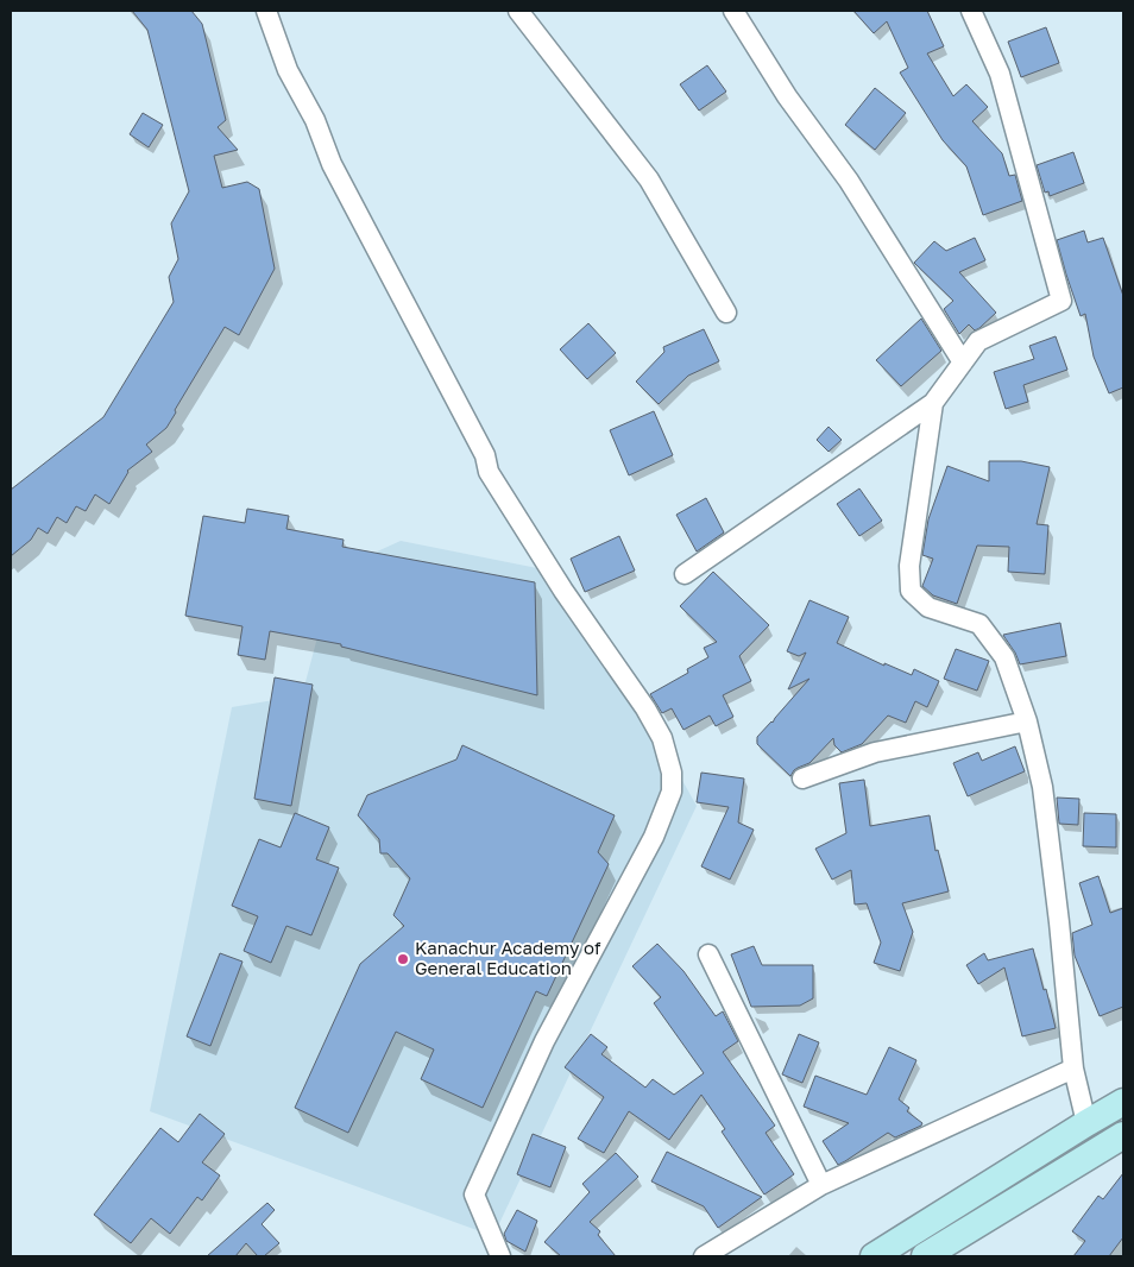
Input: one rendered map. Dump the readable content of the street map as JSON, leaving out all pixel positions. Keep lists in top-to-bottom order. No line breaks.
{"places":["Kanachur Academy of General Education"]}
